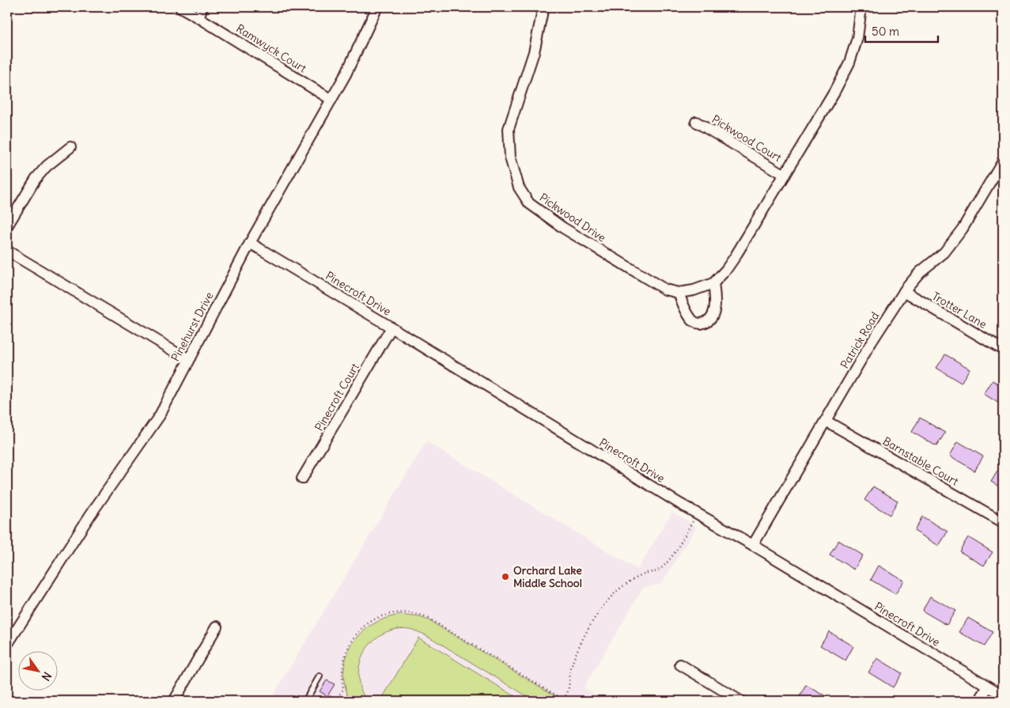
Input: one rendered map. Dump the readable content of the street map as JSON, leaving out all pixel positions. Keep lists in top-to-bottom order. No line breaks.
{"streets":{"street":["Ramwyck Court","Pickwood Court","Pickwood Drive","Pinecroft Drive","Trotter Lane","Pinehurst Drive","Patrick Road","Pinecroft Court","Barnstable Court"]},"crossings":[["Ramwyck Court","Pinehurst Drive"],["Pinecroft Drive","Pinehurst Drive"],["Pinecroft Drive","Patrick Road"],["Pinecroft Drive","Pinecroft Court"],["Trotter Lane","Patrick Road"],["Patrick Road","Barnstable Court"]],"places":["Orchard Lake Middle School"],"scale_bar":"50 m","north":"bottom right"}
